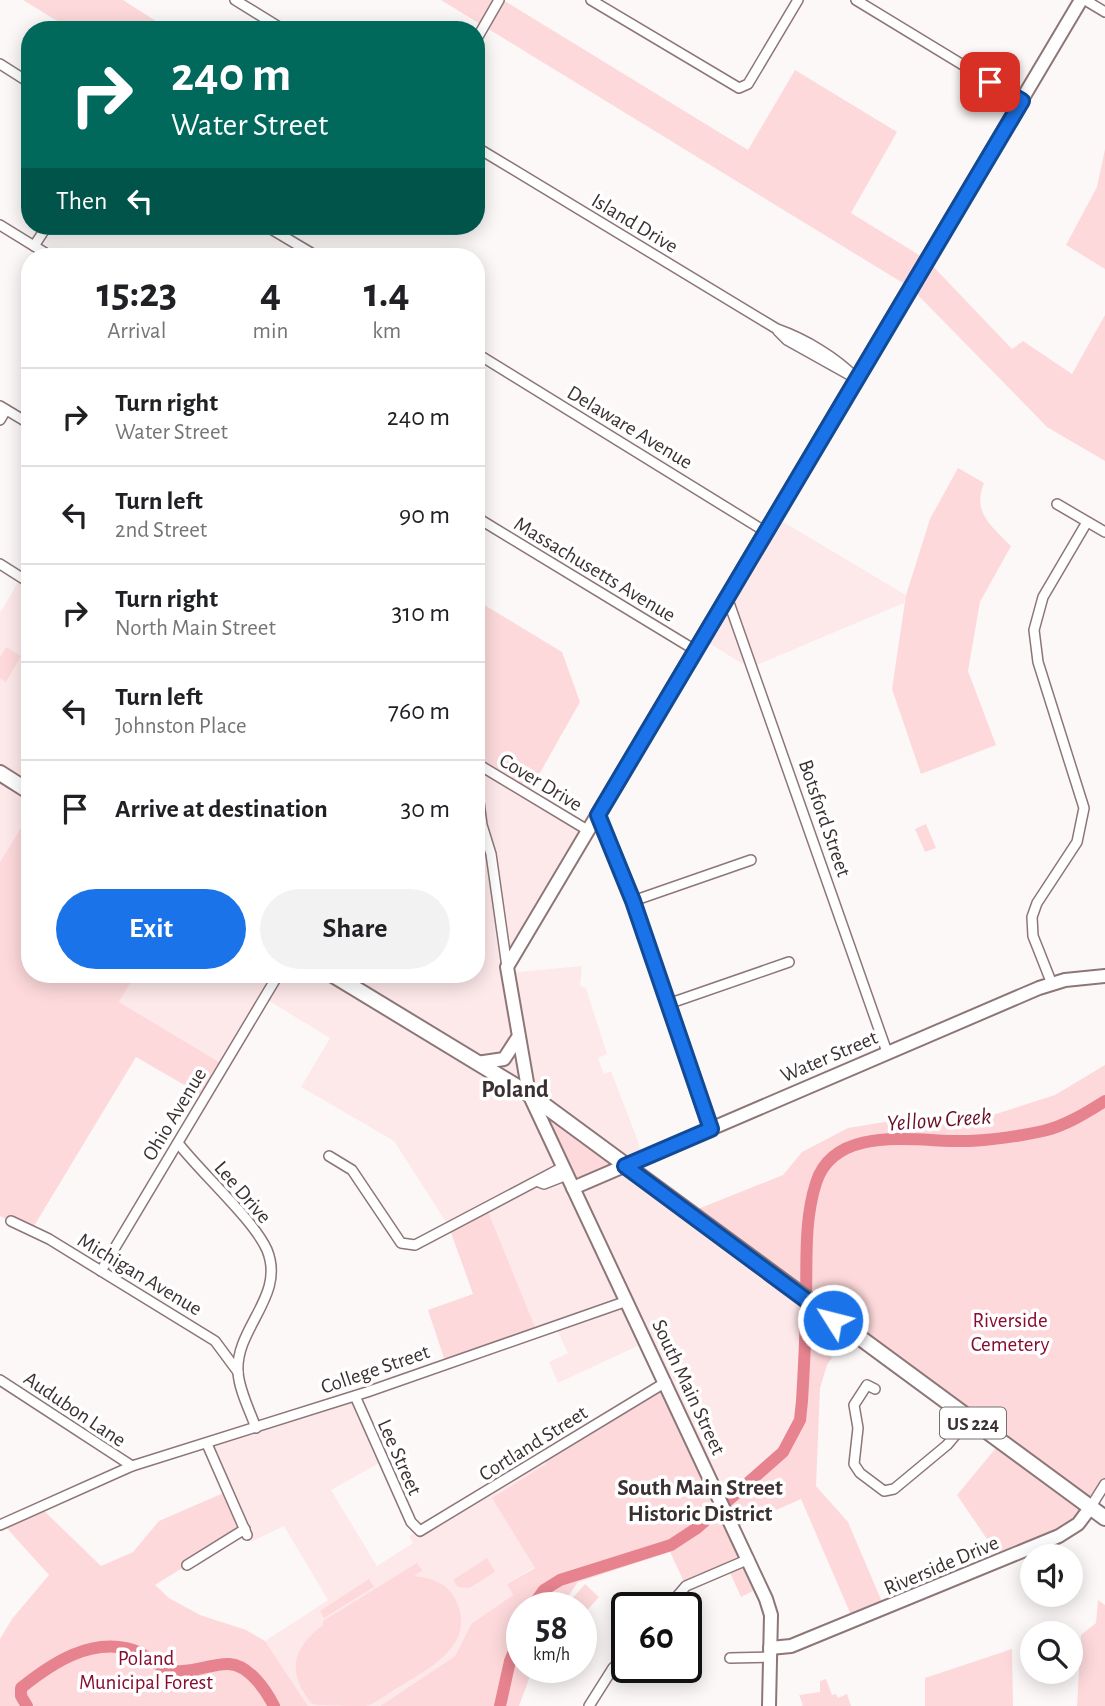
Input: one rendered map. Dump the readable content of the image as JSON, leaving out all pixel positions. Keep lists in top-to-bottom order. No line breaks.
{"streets":{"main road":["Water Street","South Main Street","US 224","Riverside Drive"],"street":["Island Drive","Delaware Avenue","Massachusetts Avenue","Cover Drive","Botsford Street","Ohio Avenue","Lee Drive","Michigan Avenue","College Street","Audubon Lane","Cortland Street","Lee Street"]},"crossings":[["Botsford Street","Water Street"],["Water Street","South Main Street"],["Water Street","US 224"],["Ohio Avenue","Lee Drive"],["Ohio Avenue","Michigan Avenue"],["Lee Drive","Michigan Avenue"],["College Street","South Main Street"],["College Street","Audubon Lane"],["College Street","Lee Street"],["South Main Street","US 224"],["South Main Street","Cortland Street"],["South Main Street","Riverside Drive"],["US 224","Riverside Drive"],["Cortland Street","Lee Street"]],"districts":["Poland","South Main Street Historic District"],"water":["Yellow Creek"],"parks":["Riverside Cemetery","Poland Municipal Forest"],"page":{"turn":["240 m","Water Street"],"then":"Then","eta":["15:23","Arrival","4","min","1.4","km"],"list":[{"name":"Turn right","note":"Water Street","value":"240 m"},{"name":"Turn left","note":"2nd Street","value":"90 m"},{"name":"Turn right","note":"North Main Street","value":"310 m"},{"name":"Turn left","note":"Johnston Place","value":"760 m"},{"name":"Arrive at destination","value":"30 m"}],"buttons":["Exit","Share"],"speed":"58 km/h","limit":"60"}}
